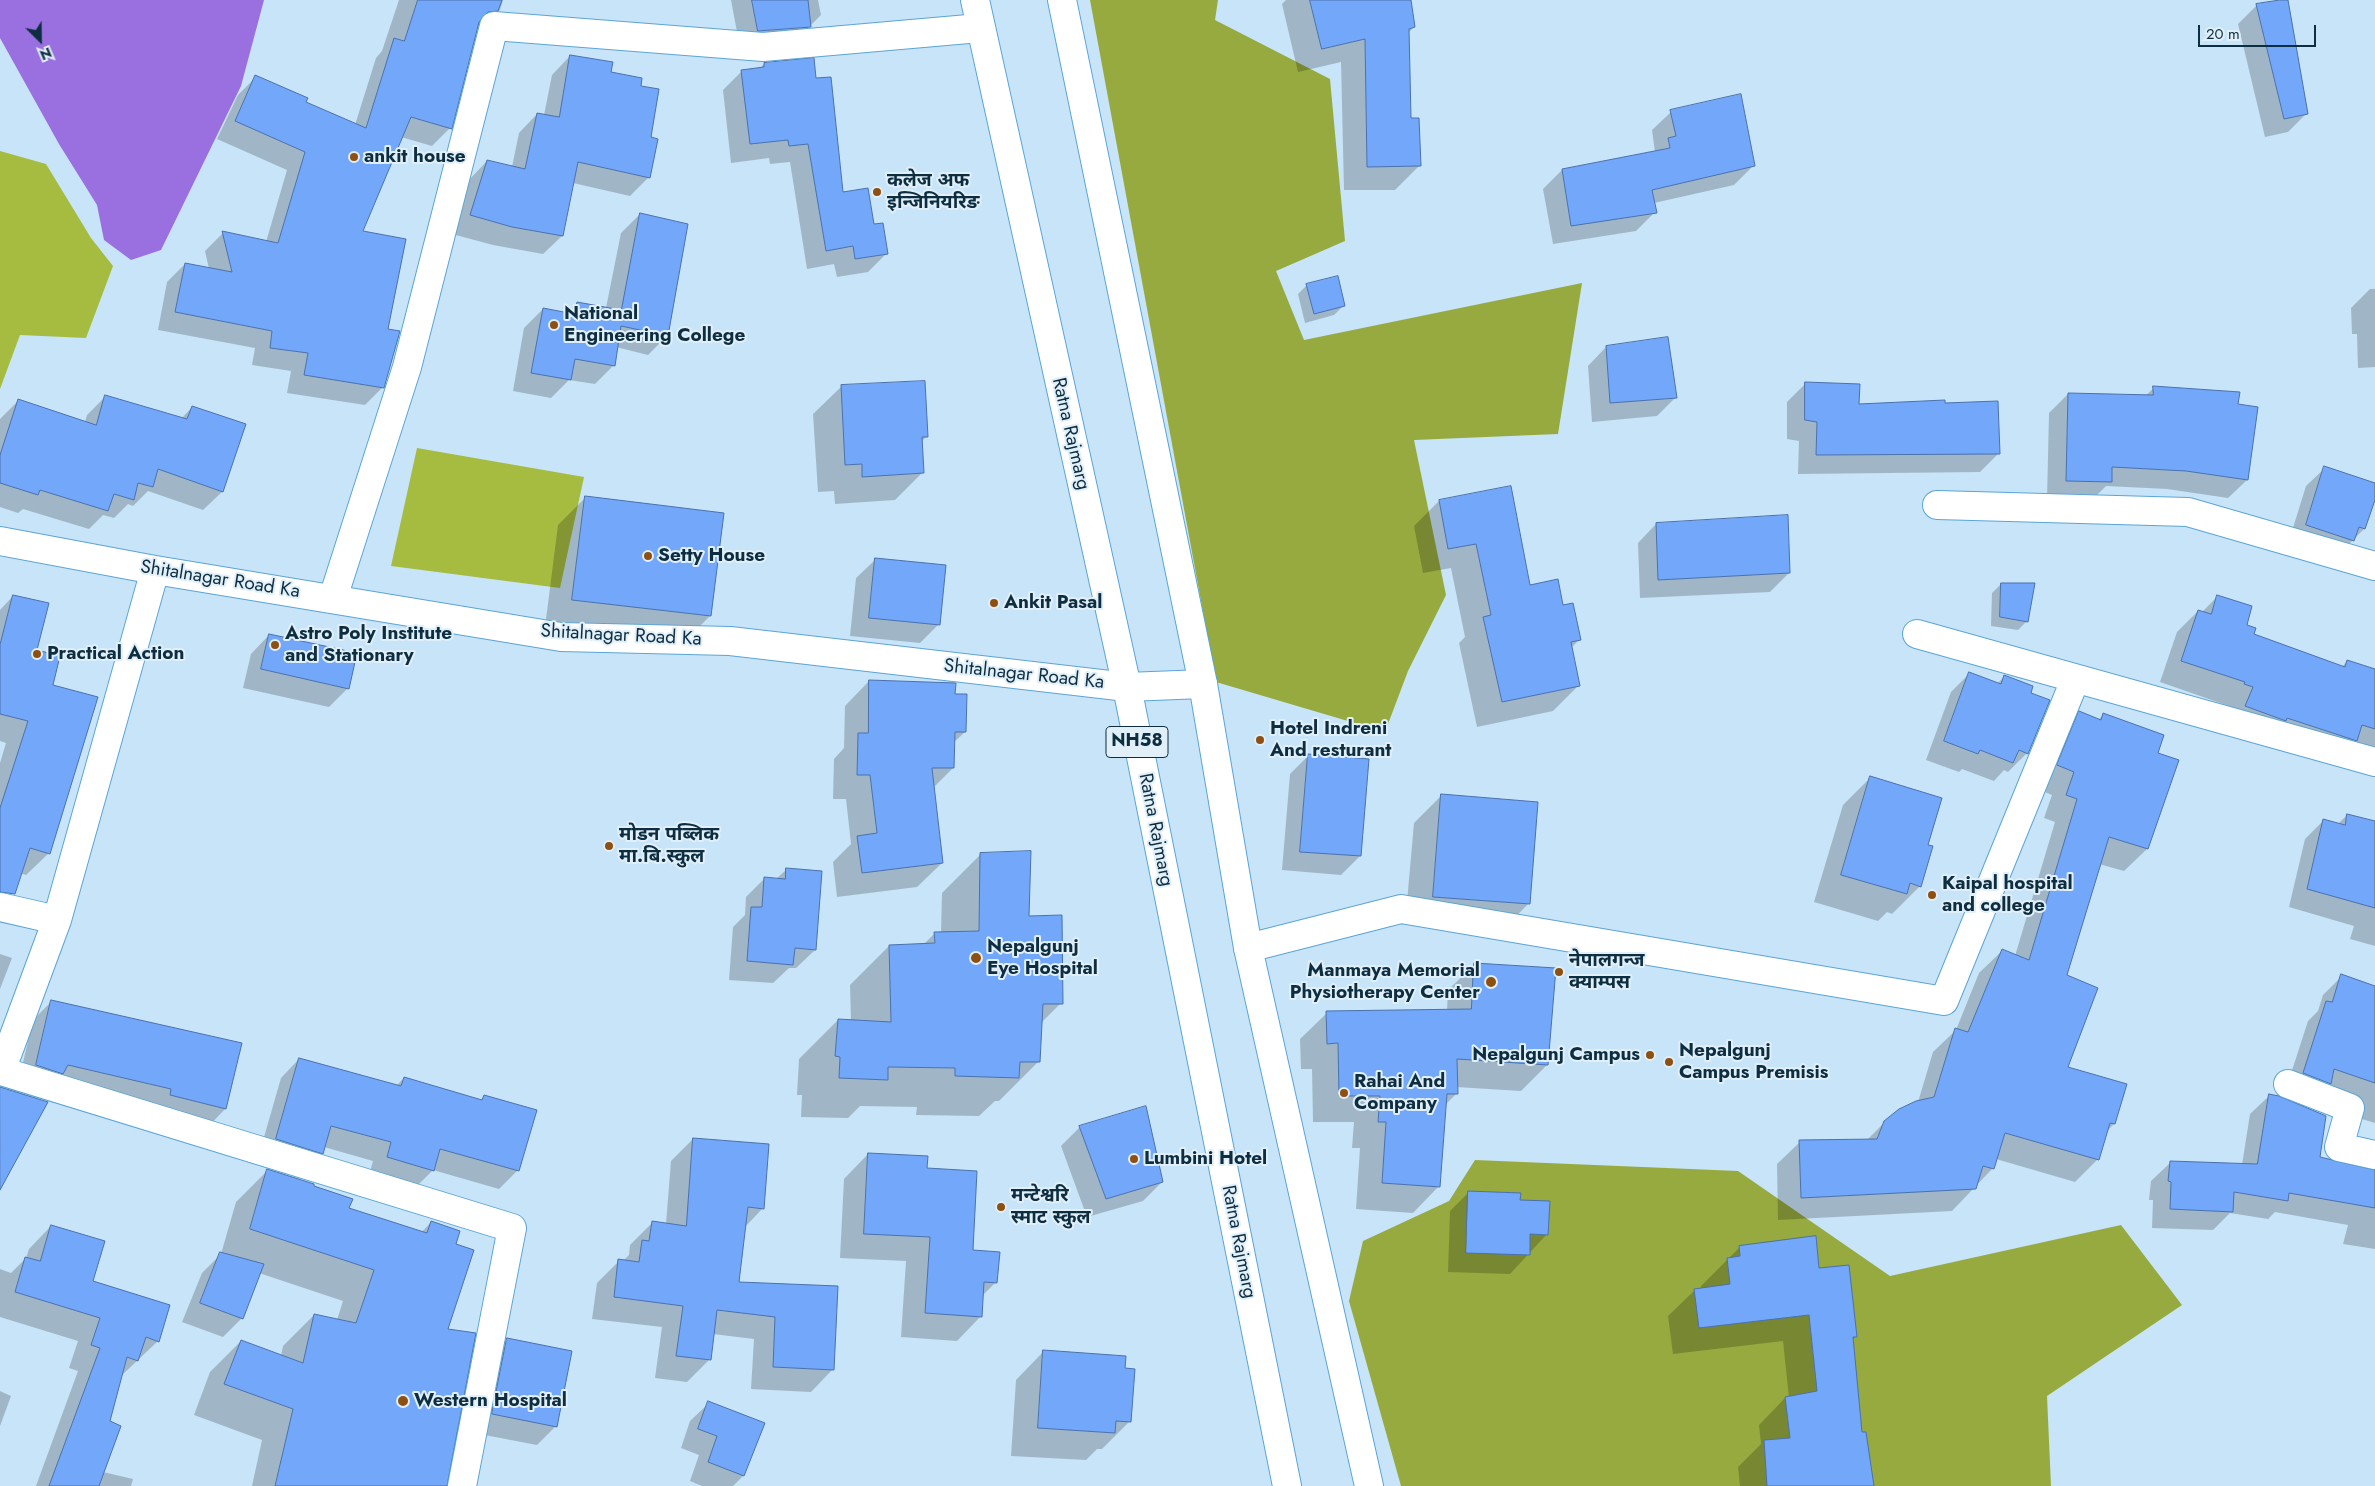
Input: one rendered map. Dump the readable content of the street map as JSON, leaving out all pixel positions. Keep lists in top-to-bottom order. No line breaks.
{"streets":{"main road":["Ratna Rajmarg","Shitalnagar Road Ka","NH58"]},"crossings":[["Ratna Rajmarg","Shitalnagar Road Ka"]],"places":["ankit house","कलेज अफ इन्जिनियरिङ","National Engineering College","Setty House","Ankit Pasal","Astro Poly Institute and Stationary","Practical Action","Hotel Indreni And resturant","माेडन पब्लिक मा.बि.स्कुल","Kaipal hospital and college","Nepalgunj Eye Hospital","नेपालगन्ज क्याम्पस","Manmaya Memorial Physiotherapy Center","Nepalgunj Campus","Nepalgunj Campus Premisis","Rahai And Company","Lumbini Hotel","मन्टेश्वरि स्माट स्कुल","Western Hospital"],"scale_bar":"20 m","north":"bottom right"}
